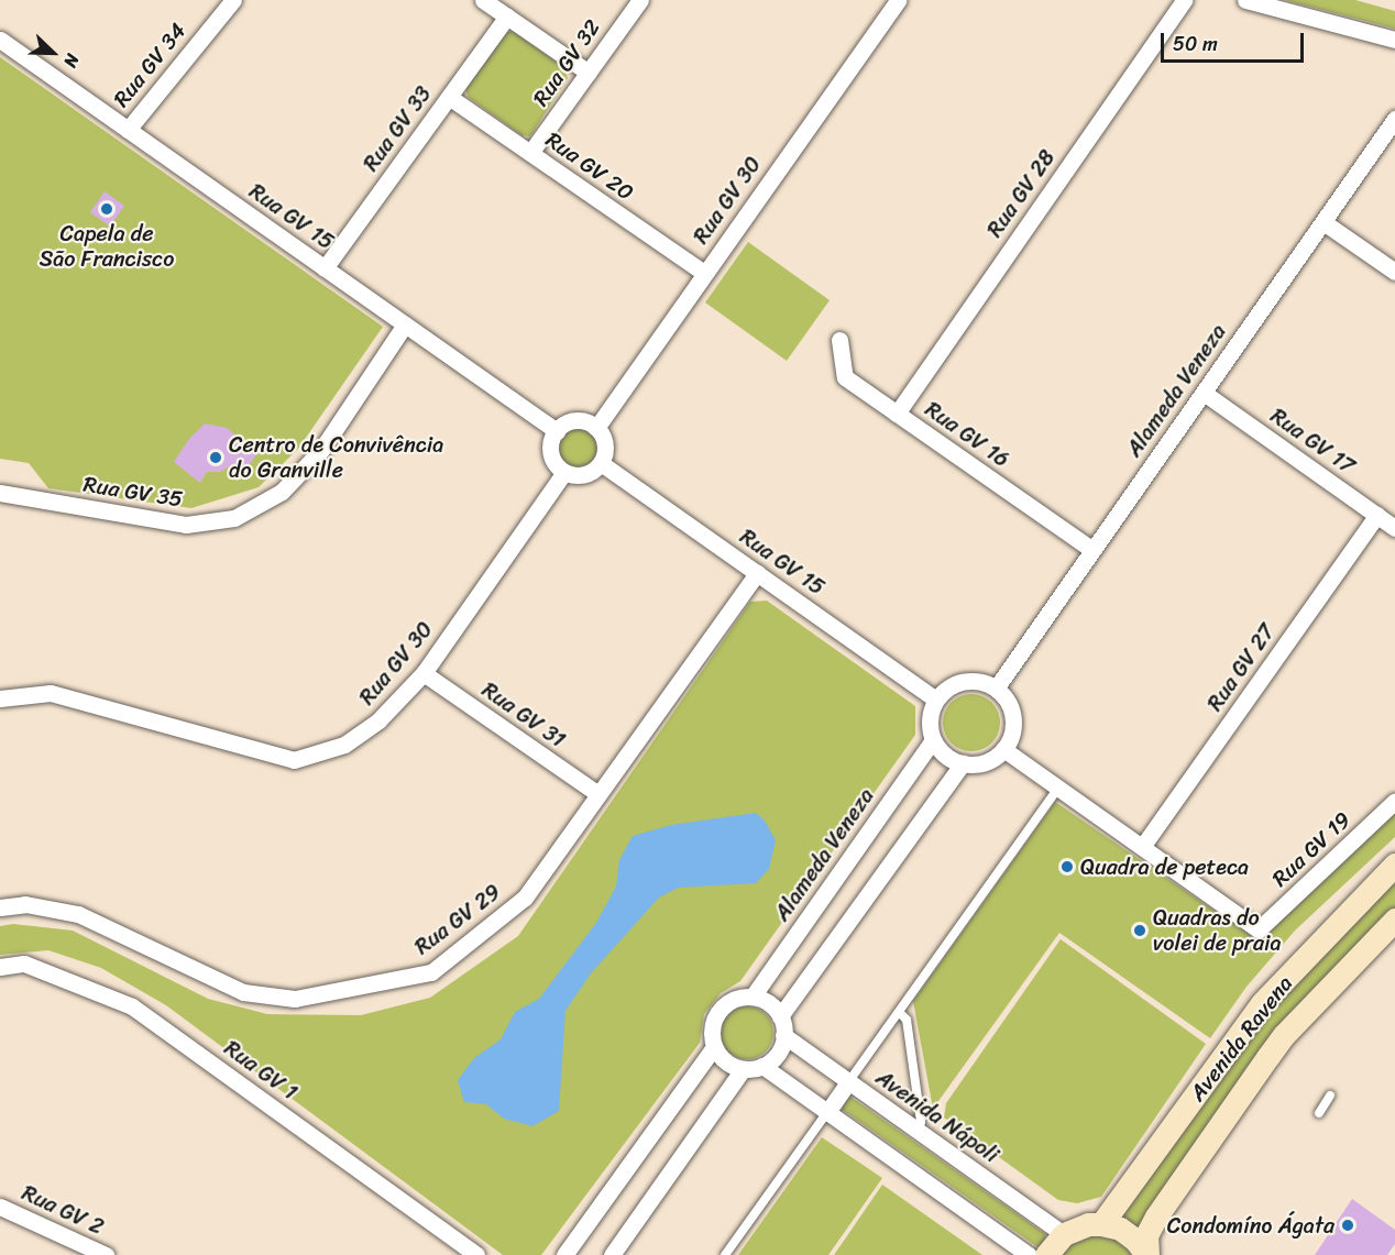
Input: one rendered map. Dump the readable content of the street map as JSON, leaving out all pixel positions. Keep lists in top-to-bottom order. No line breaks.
{"streets":{"main road":["Avenida Ravena"],"street":["Rua GV 32","Rua GV 34","Rua GV 33","Rua GV 20","Rua GV 28","Rua GV 30","Rua GV 15","Alameda Veneza","Rua GV 16","Rua GV 17","Rua GV 35","Rua GV 27","Rua GV 31","Rua GV 19","Rua GV 29","Rua GV 1","Avenida Nápoli","Rua GV 2"]},"crossings":[["Rua GV 32","Rua GV 20"],["Rua GV 34","Rua GV 15"],["Rua GV 33","Rua GV 20"],["Rua GV 33","Rua GV 15"],["Rua GV 20","Rua GV 30"],["Rua GV 28","Rua GV 16"],["Rua GV 30","Rua GV 15"],["Rua GV 30","Rua GV 31"],["Rua GV 15","Alameda Veneza"],["Rua GV 15","Rua GV 35"],["Rua GV 15","Rua GV 29"],["Alameda Veneza","Rua GV 16"],["Alameda Veneza","Rua GV 17"],["Alameda Veneza","Avenida Nápoli"],["Rua GV 17","Rua GV 27"],["Rua GV 27","Rua GV 19"],["Rua GV 31","Rua GV 29"]],"places":["Capela de São Francisco","Centro de Convivência do Granville","Quadra de peteca","Quadras do volei de praia","Condomíno Ágata"],"scale_bar":"50 m","north":"bottom right"}
